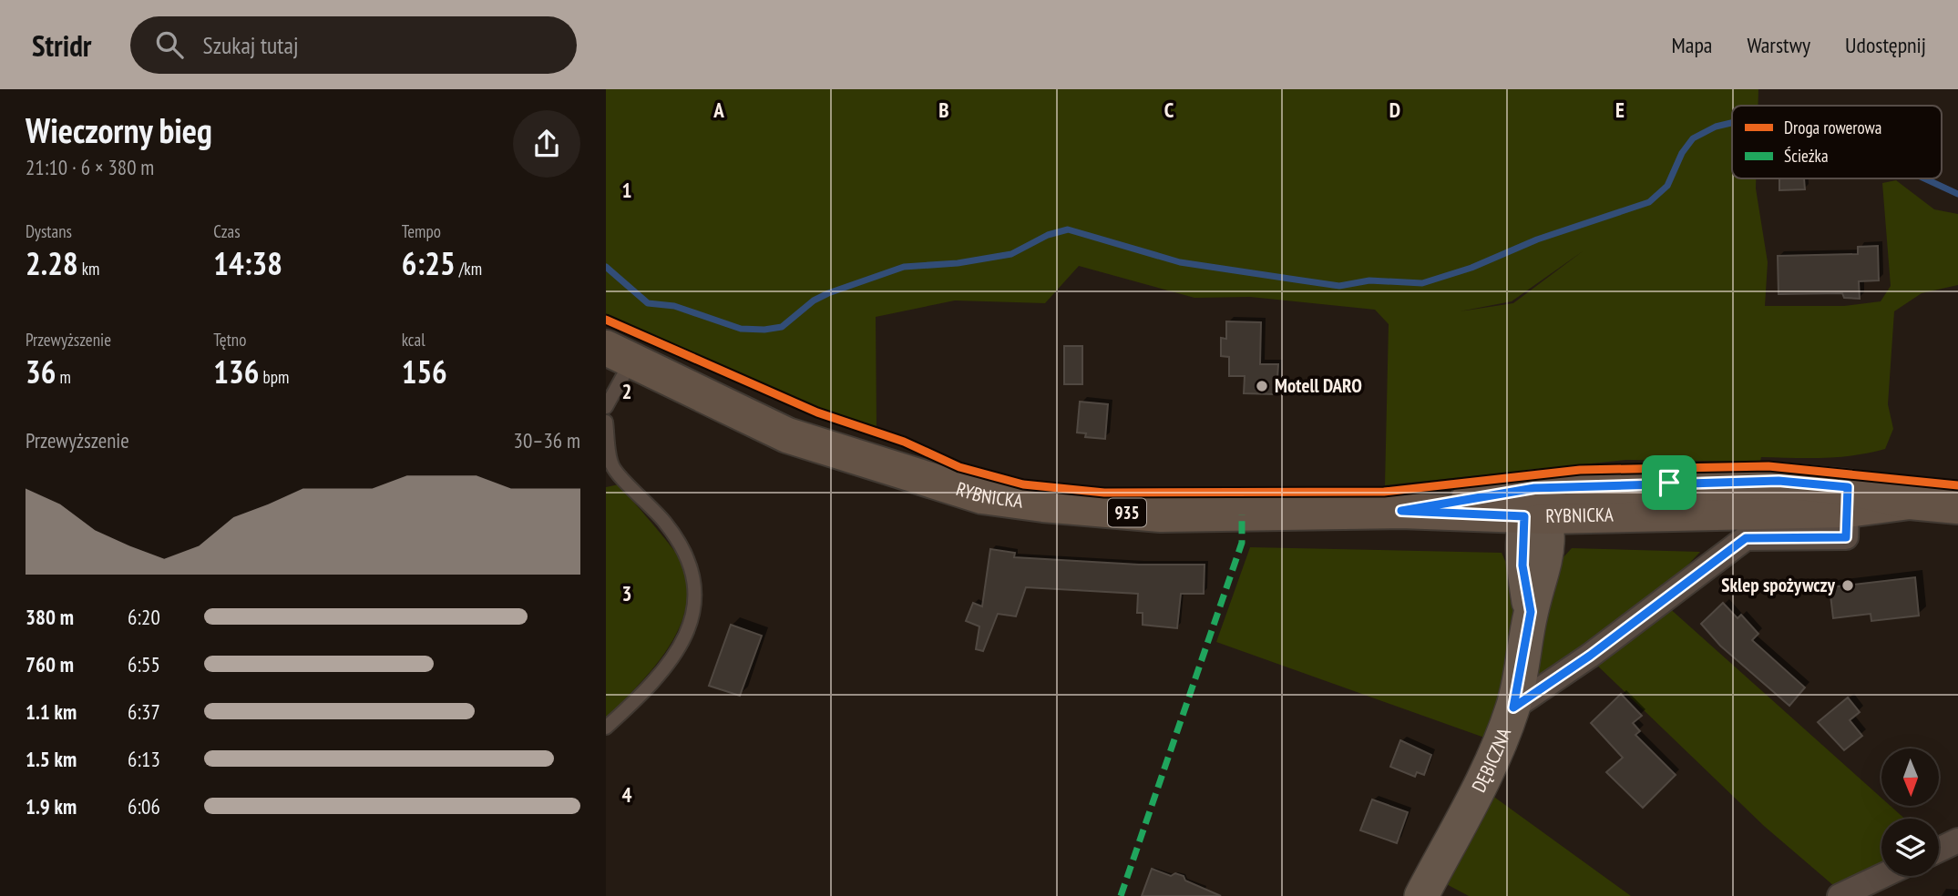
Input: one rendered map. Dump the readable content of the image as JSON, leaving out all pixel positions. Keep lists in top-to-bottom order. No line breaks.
{"streets":{"main road":["RYBNICKA","935"],"street":["DĘBICZNA"]},"crossings":[["RYBNICKA","DĘBICZNA"]],"places":["Motell DARO","Sklep spożywczy"],"legend":["Droga rowerowa","Ścieżka"],"north":"bottom","page":{"header":"Stridr","search":"Szukaj tutaj","nav":["Mapa","Warstwy","Udostępnij"],"heading":["Wieczorny bieg","21:10 · 6 × 380 m"],"stats":[["Dystans","2.28 km"],["Czas","14:38"],["Tempo","6:25 /km"],["Przewyższenie","36 m"],["Tętno","136 bpm"],["kcal","156"]],"chart":["Przewyższenie","30–36 m"],"list":[{"name":"380 m","note":"6:20"},{"name":"760 m","note":"6:55"},{"name":"1.1 km","note":"6:37"},{"name":"1.5 km","note":"6:13"},{"name":"1.9 km","note":"6:06"}]},"grid":{"columns":["A","B","C","D","E"],"rows":["1","2","3","4"]}}
